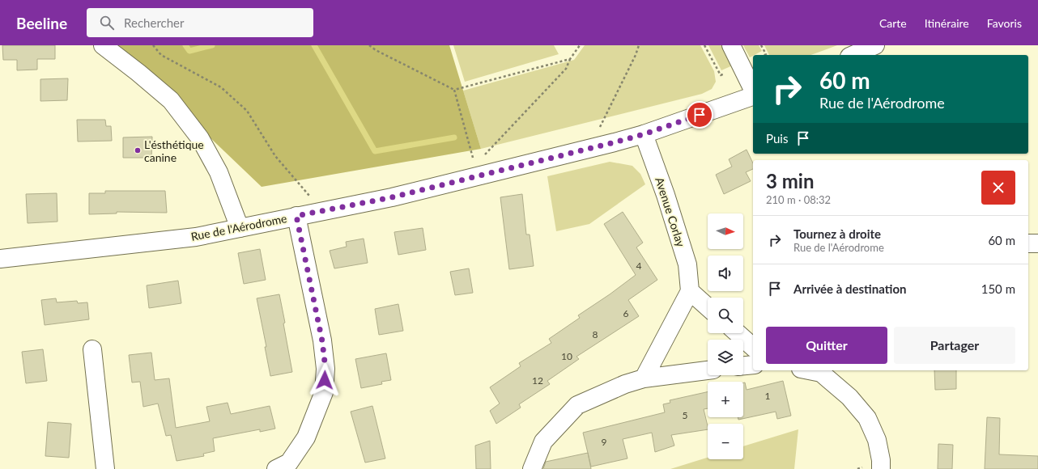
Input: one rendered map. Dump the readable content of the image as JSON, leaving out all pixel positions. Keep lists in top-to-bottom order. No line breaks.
{"streets":{"street":["Avenue Corlay","Rue de l'Aérodrome"]},"crossings":[["Avenue Corlay","Rue de l'Aérodrome"]],"places":["L'ésthétique canine"],"house_numbers":["4","6","8","10","12","1","5","9"],"north":"right","page":{"header":"Beeline","search":"Rechercher","nav":["Carte","Itinéraire","Favoris"],"turn":["60 m","Rue de l'Aérodrome"],"then":"Puis","heading":["3 min","210 m · 08:32"],"map_buttons":["+","−"],"list":[{"name":"Tournez à droite","note":"Rue de l'Aérodrome","value":"60 m"},{"name":"Arrivée à destination","value":"150 m"}],"buttons":["Quitter","Partager"]}}
